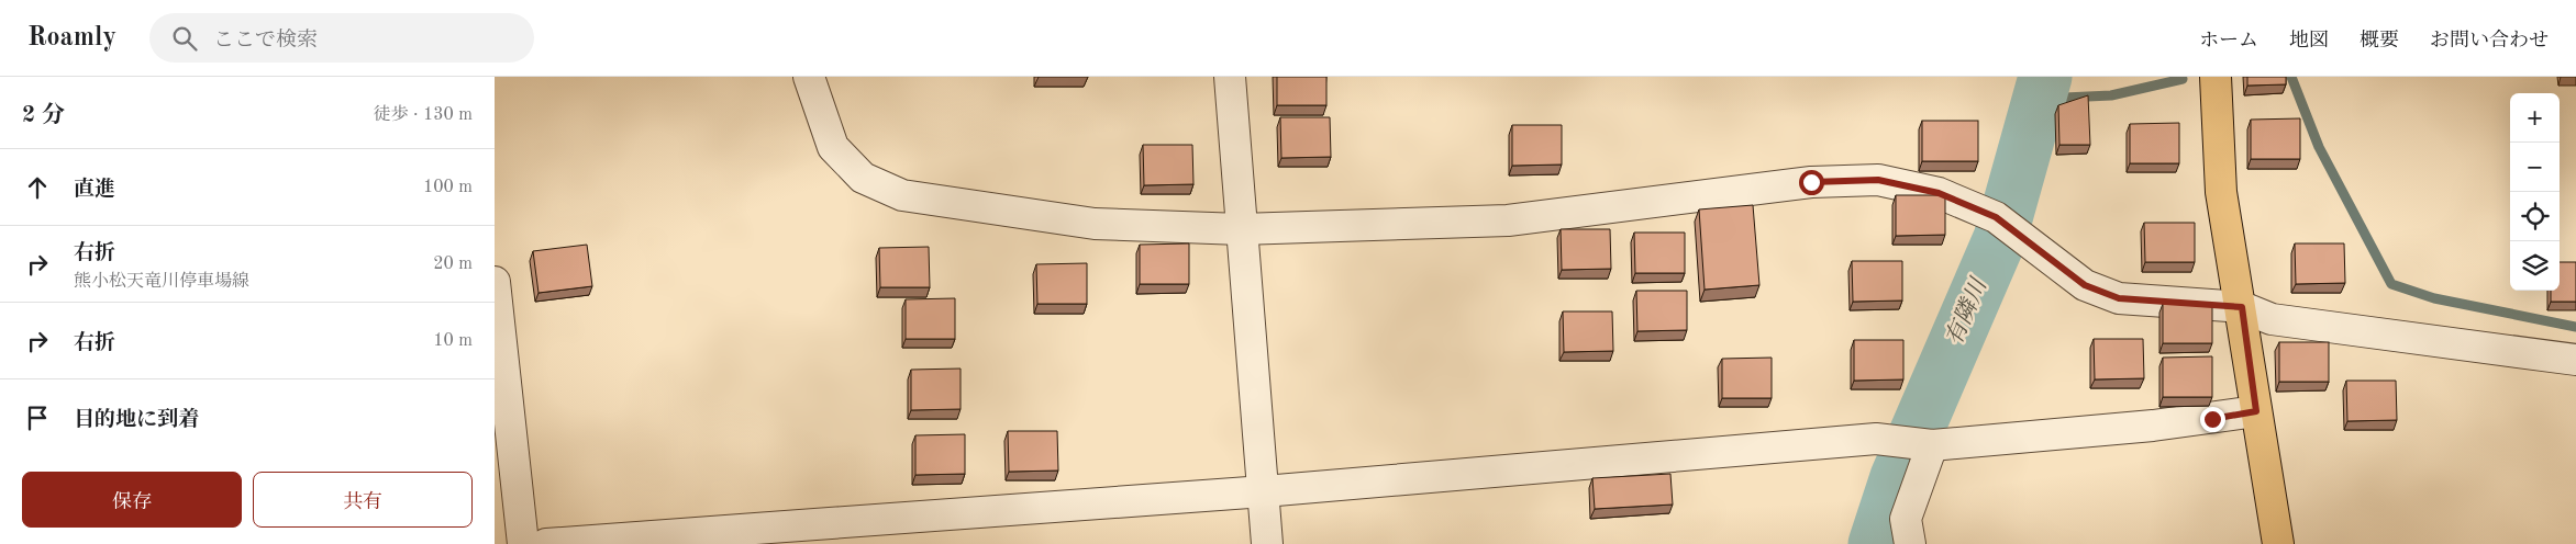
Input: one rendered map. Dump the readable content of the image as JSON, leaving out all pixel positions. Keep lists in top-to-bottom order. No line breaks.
{"water":["有隣川"],"page":{"header":"Roamly","search":"ここで検索","nav":["ホーム","地図","概要","お問い合わせ"],"heading":["2 分","徒歩 · 130 m"],"map_buttons":["+","−"],"list":[["直進","100 m"],["右折","熊小松天竜川停車場線","20 m"],["右折","10 m"],"目的地に到着"],"buttons":["保存","共有"]}}
